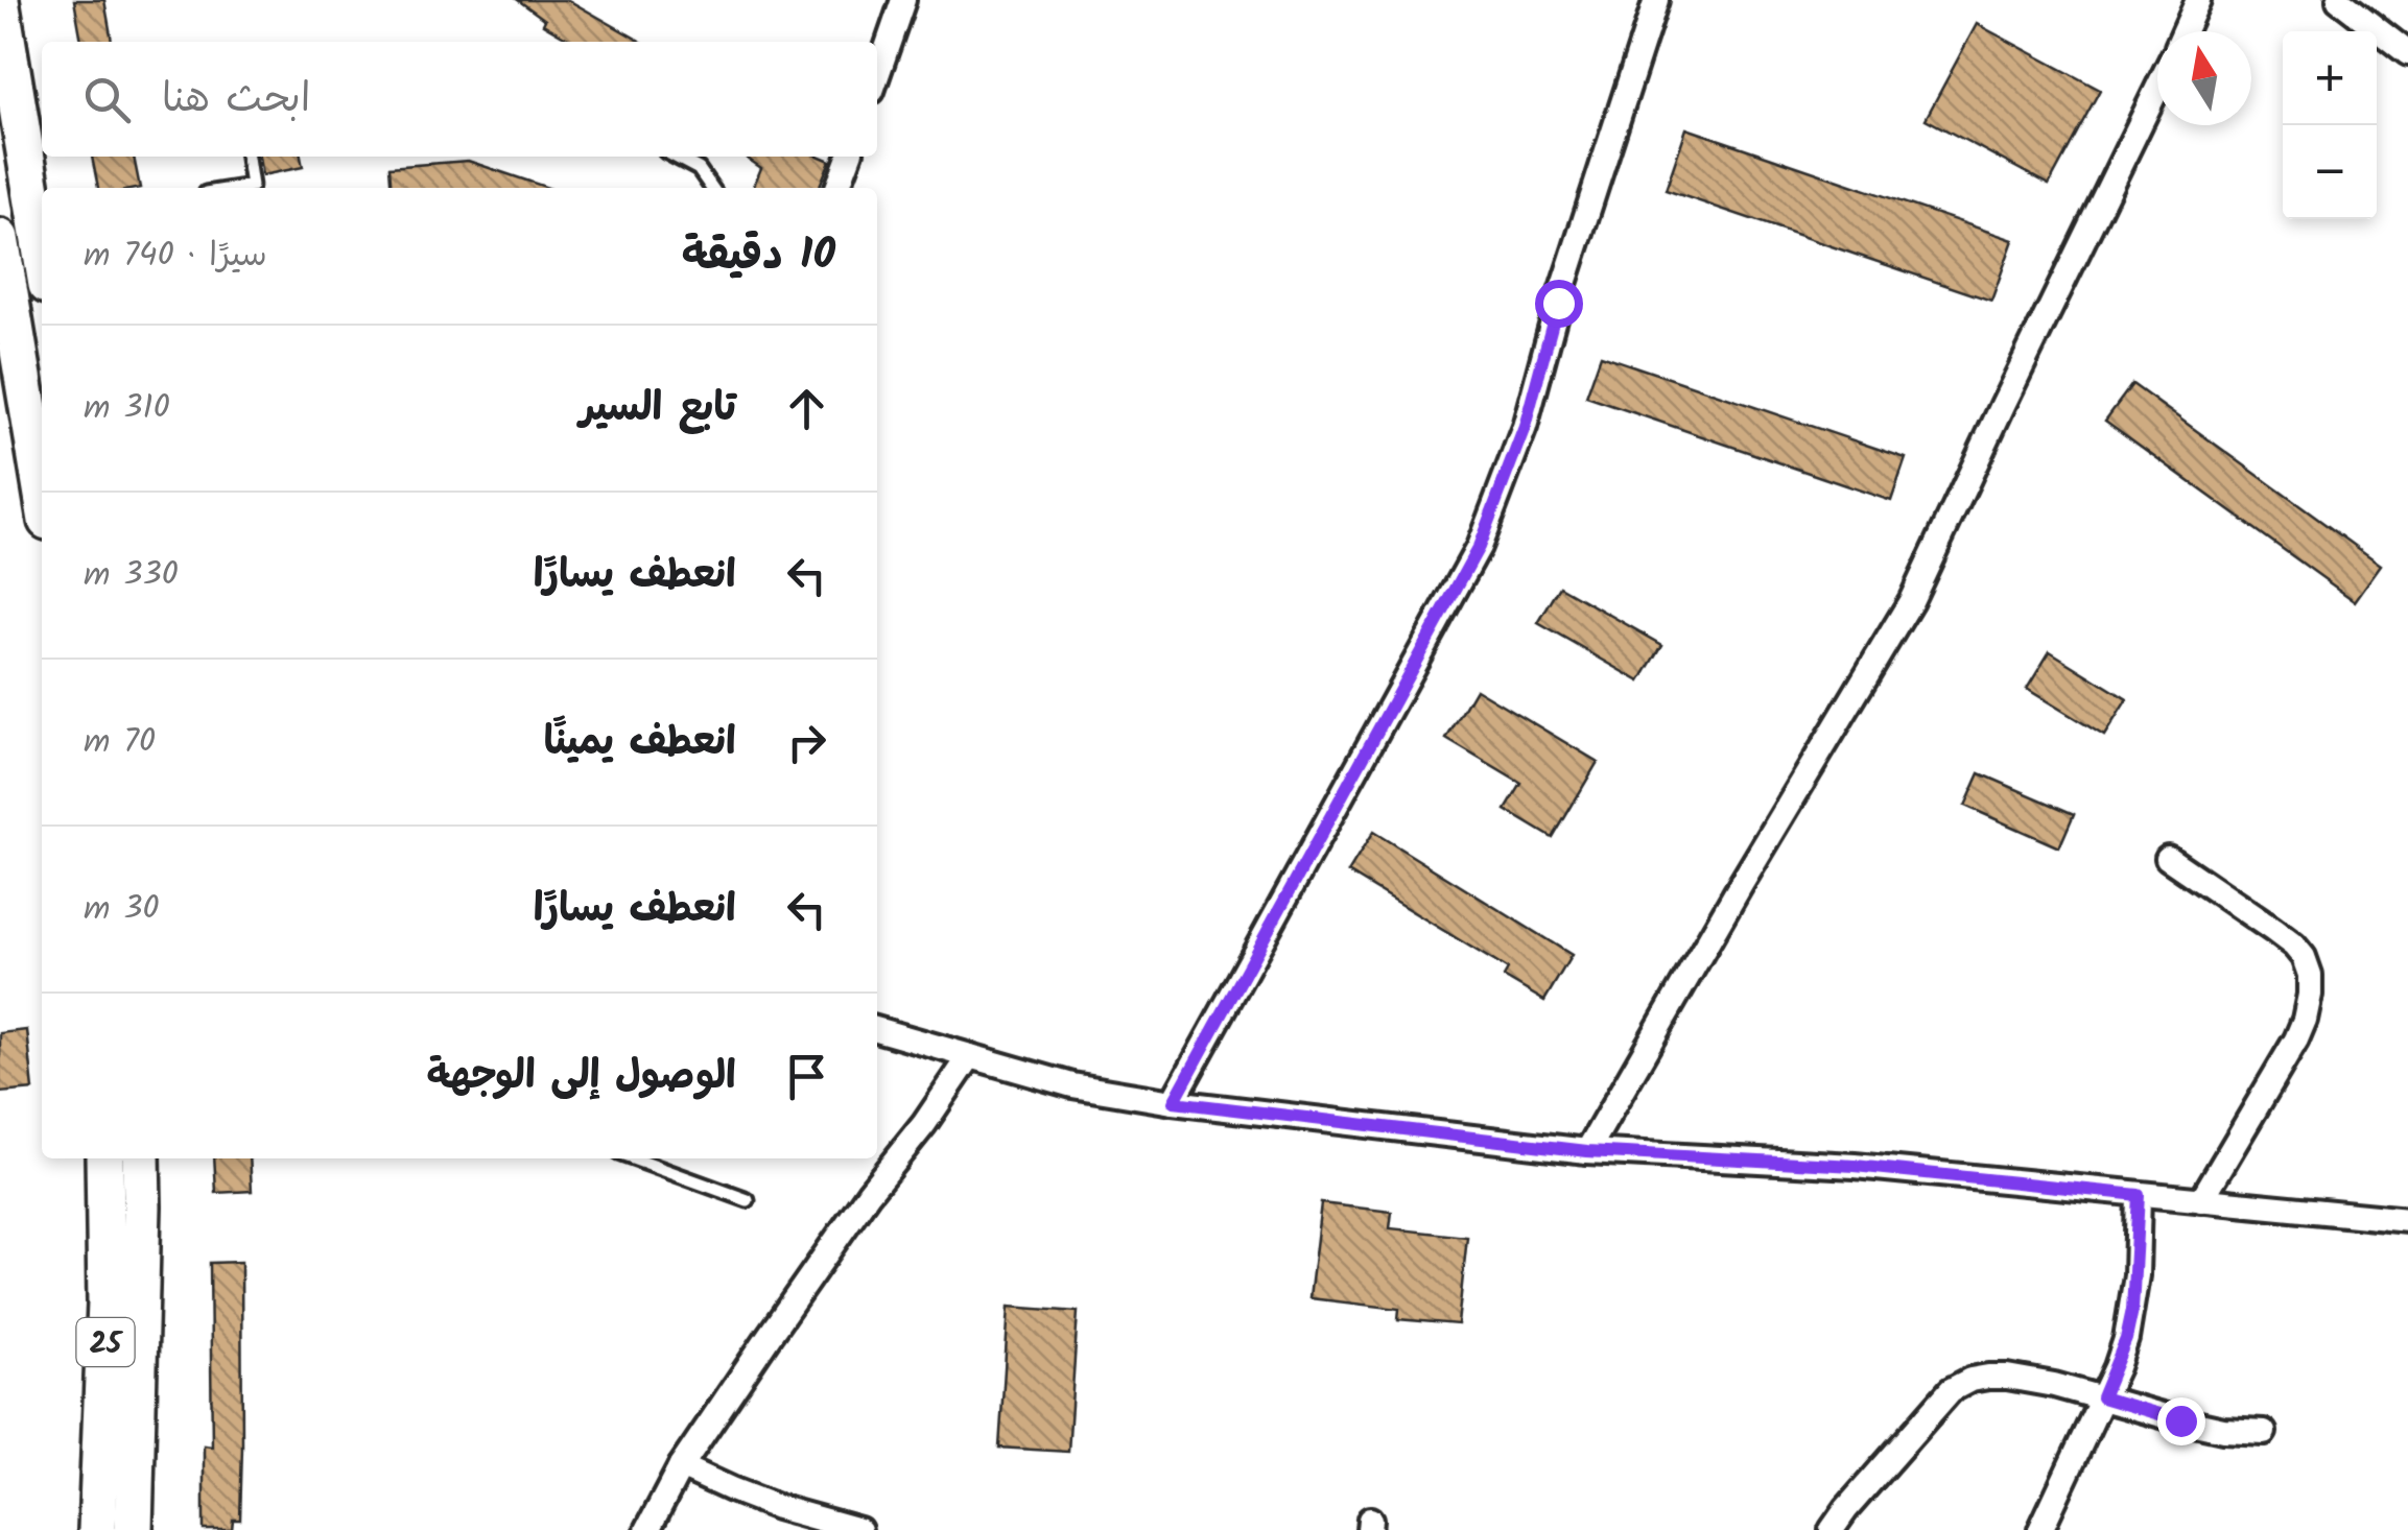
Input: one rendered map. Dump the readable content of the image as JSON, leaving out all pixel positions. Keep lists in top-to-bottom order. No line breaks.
{"streets":{"main road":["25"]},"north":"top","page":{"map_buttons":["+","−"],"search":"ابحث هنا","heading":["10 دقيقة","سيرًا · 740 m"],"list":[["تابع السير","310 m"],["انعطف يسارًا","330 m"],["انعطف يمينًا","70 m"],["انعطف يسارًا","30 m"],"الوصول إلى الوجهة"]}}
